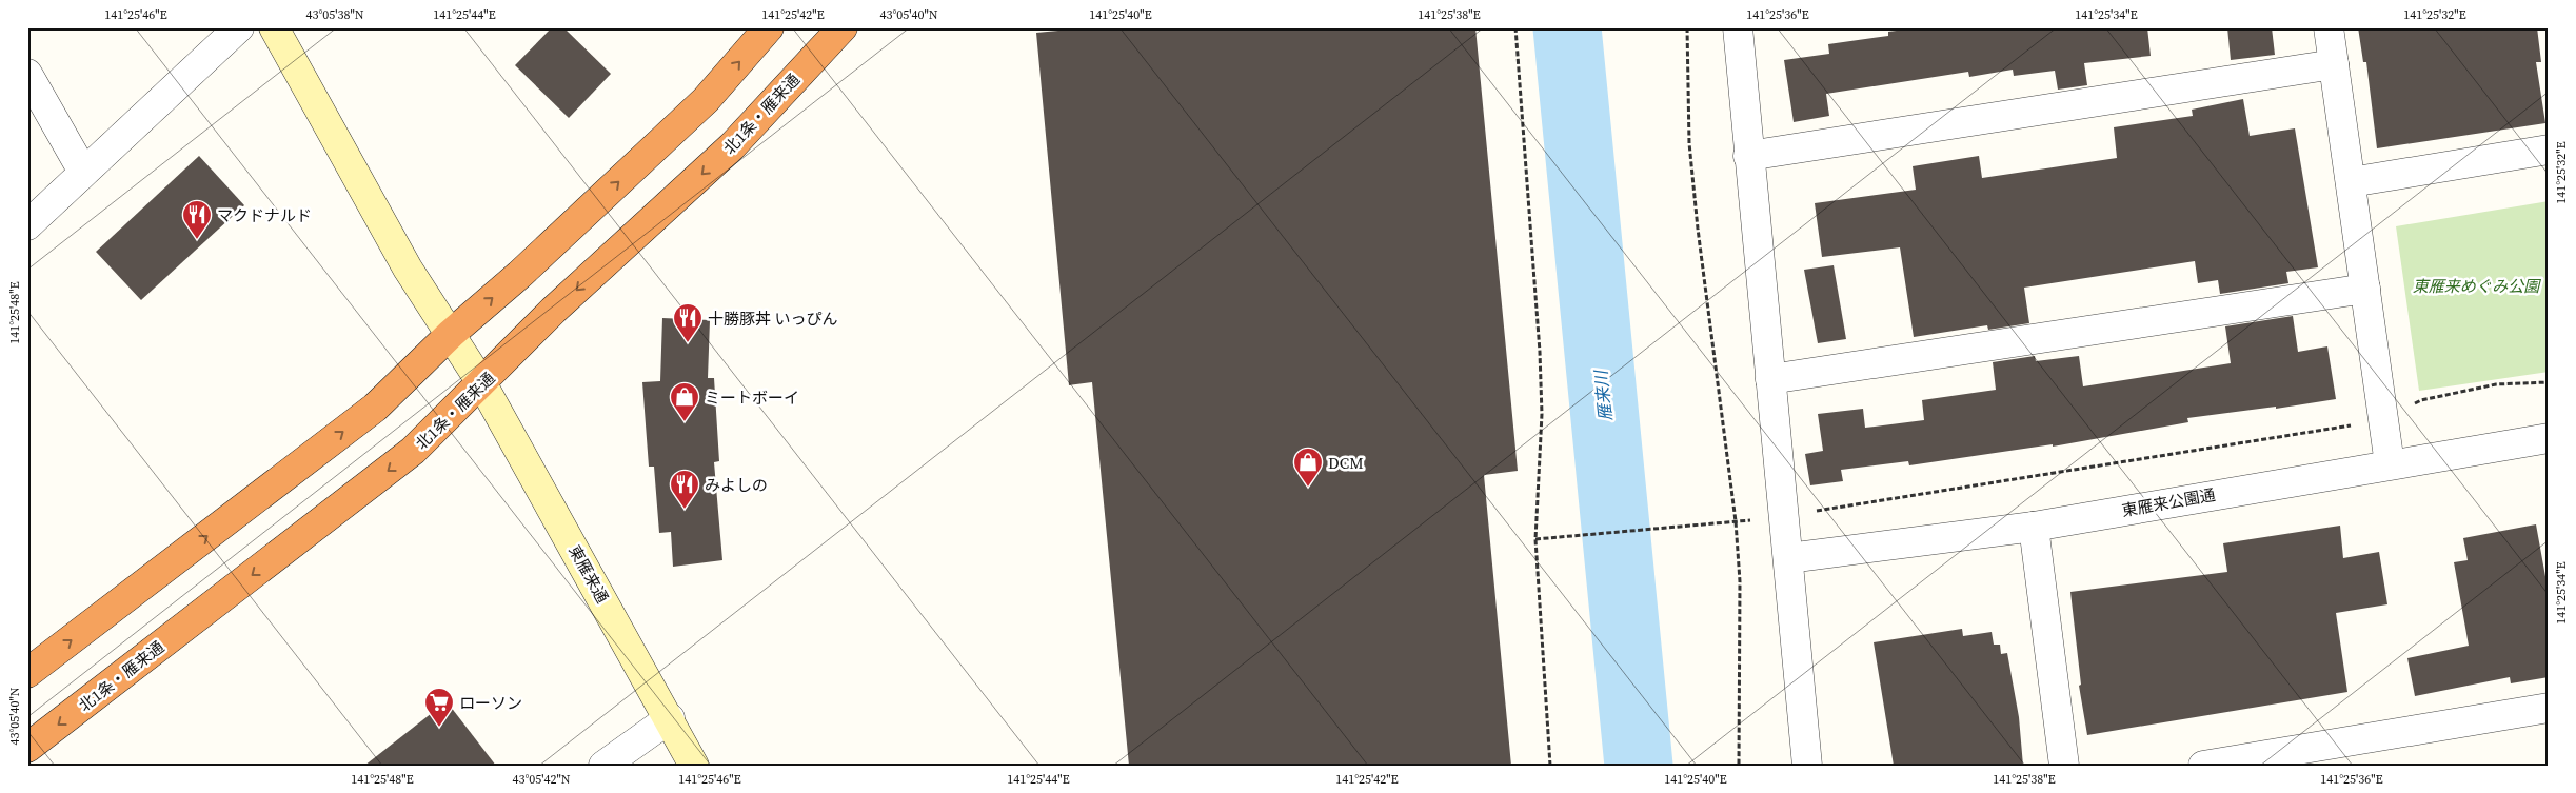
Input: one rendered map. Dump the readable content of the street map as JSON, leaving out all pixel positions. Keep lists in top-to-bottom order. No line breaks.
{"streets":{"highway":["北1条・雁来通"],"street":["東雁来公園通","東雁来通"]},"crossings":[["北1条・雁来通","東雁来通"]],"water":["雁来川"],"parks":["東雁来めぐみ公園"],"places":{"restaurant":["マクドナルド","十勝豚丼 いっぴん","みよしの"],"shop":["ミートボーイ","DCM"],"supermarket":["ローソン"]},"coordinates":["141°25'46\"E","43°05'38\"N","141°25'44\"E","141°25'42\"E","43°05'40\"N","141°25'40\"E","141°25'38\"E","141°25'36\"E","141°25'34\"E","141°25'32\"E","141°25'48\"E","43°05'42\"N"]}
